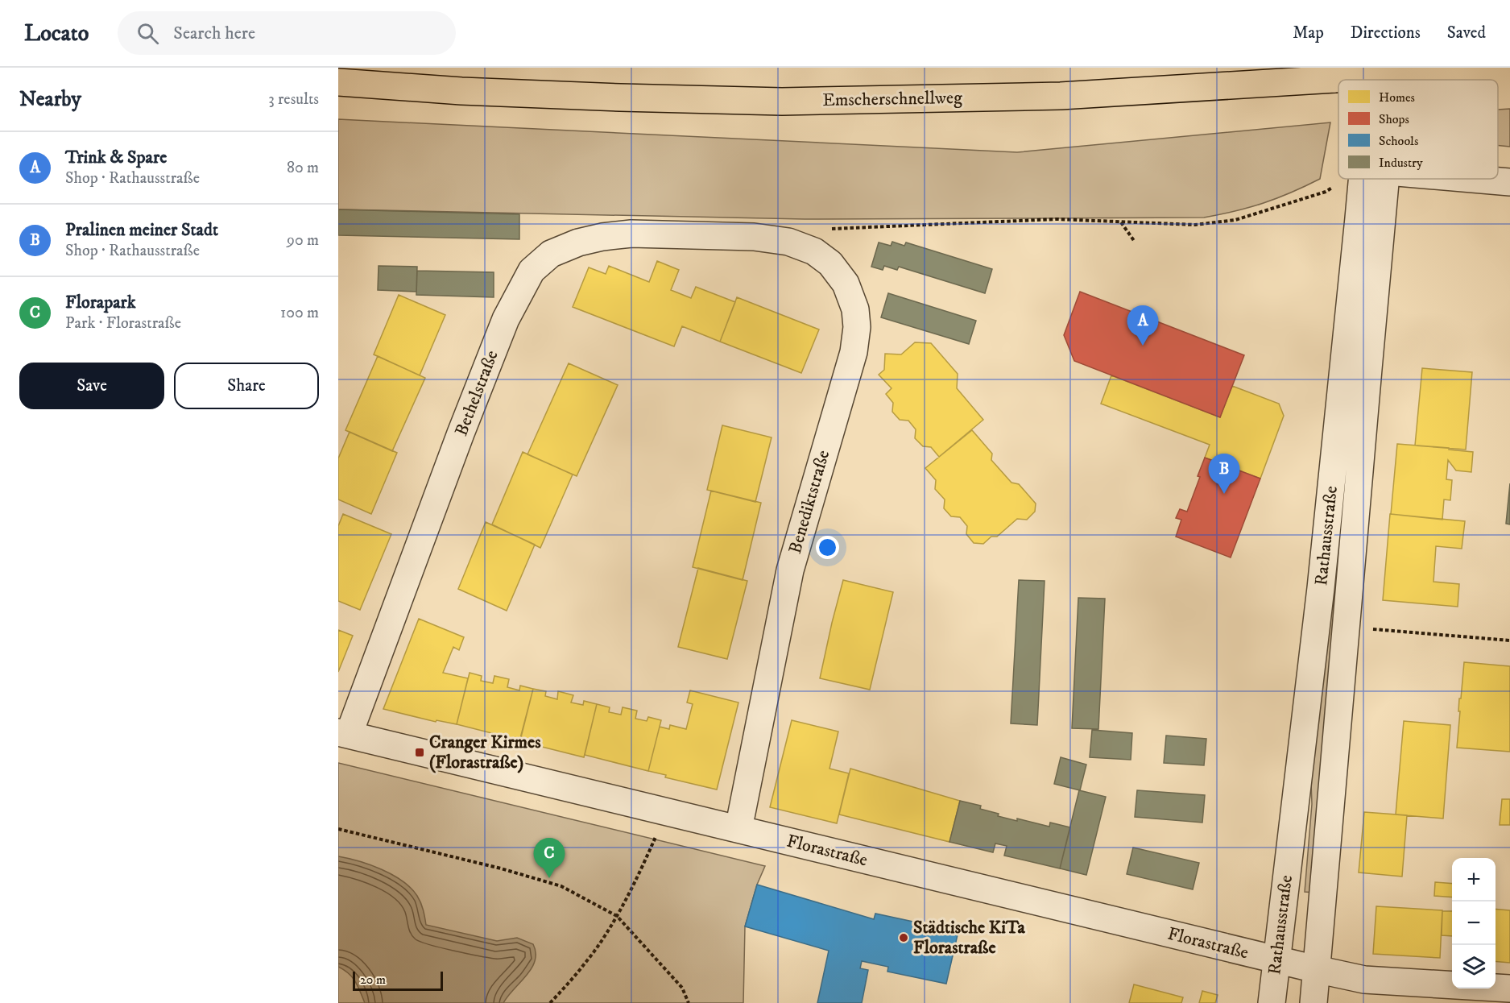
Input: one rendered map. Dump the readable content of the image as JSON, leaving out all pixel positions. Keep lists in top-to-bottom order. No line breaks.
{"streets":{"highway":["Emscherschnellweg"],"street":["Bethelstraße","Benediktstraße","Rathausstraße","Florastraße"]},"crossings":[["Bethelstraße","Benediktstraße"],["Bethelstraße","Florastraße"],["Benediktstraße","Florastraße"],["Rathausstraße","Florastraße"]],"places":{"transit":["Cranger Kirmes (Florastraße)"],"other":["Städtische KiTa Florastraße"]},"legend":["Homes","Shops","Schools","Industry"],"scale_bar":"20 m","page":{"header":"Locato","search":"Search here","nav":["Map","Directions","Saved"],"heading":["Nearby","3 results"],"list":[{"mark":"A","name":"Trink & Spare","note":"Shop · Rathausstraße","value":"80 m"},{"mark":"B","name":"Pralinen meiner Stadt","note":"Shop · Rathausstraße","value":"90 m"},{"mark":"C","name":"Florapark","note":"Park · Florastraße","value":"100 m"}],"pins":["A","B","C"],"buttons":["Save","Share"],"map_buttons":["+","−"],"scale":"20 m"}}
